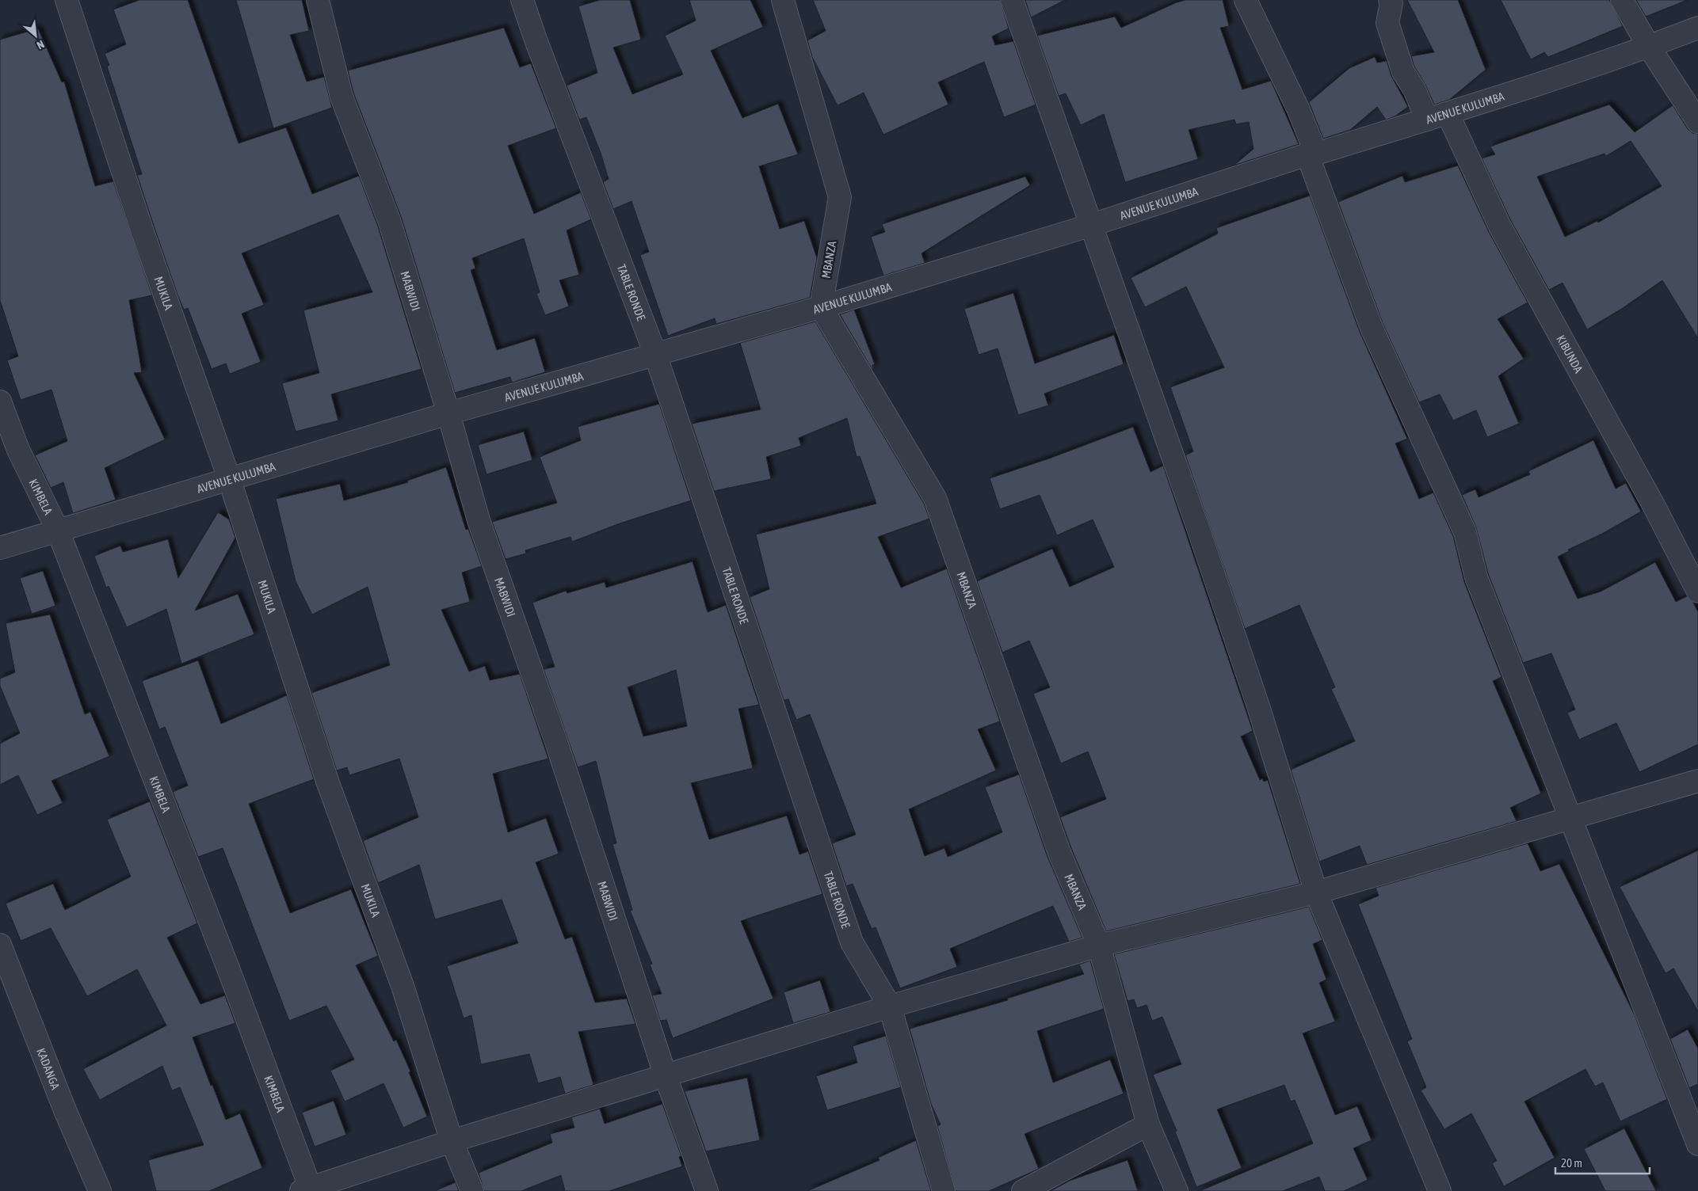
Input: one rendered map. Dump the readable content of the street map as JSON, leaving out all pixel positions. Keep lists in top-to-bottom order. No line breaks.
{"streets":{"street":["AVENUE KULUMBA","MBANZA","MABWIDI","TABLE RONDE","MUKILA","KIBUNDA","KIMBELA","KADANGA"]},"crossings":[["AVENUE KULUMBA","MBANZA"],["AVENUE KULUMBA","MABWIDI"],["AVENUE KULUMBA","TABLE RONDE"],["AVENUE KULUMBA","MUKILA"],["AVENUE KULUMBA","KIBUNDA"],["AVENUE KULUMBA","KIMBELA"]],"scale_bar":"20 m","north":"bottom right"}
